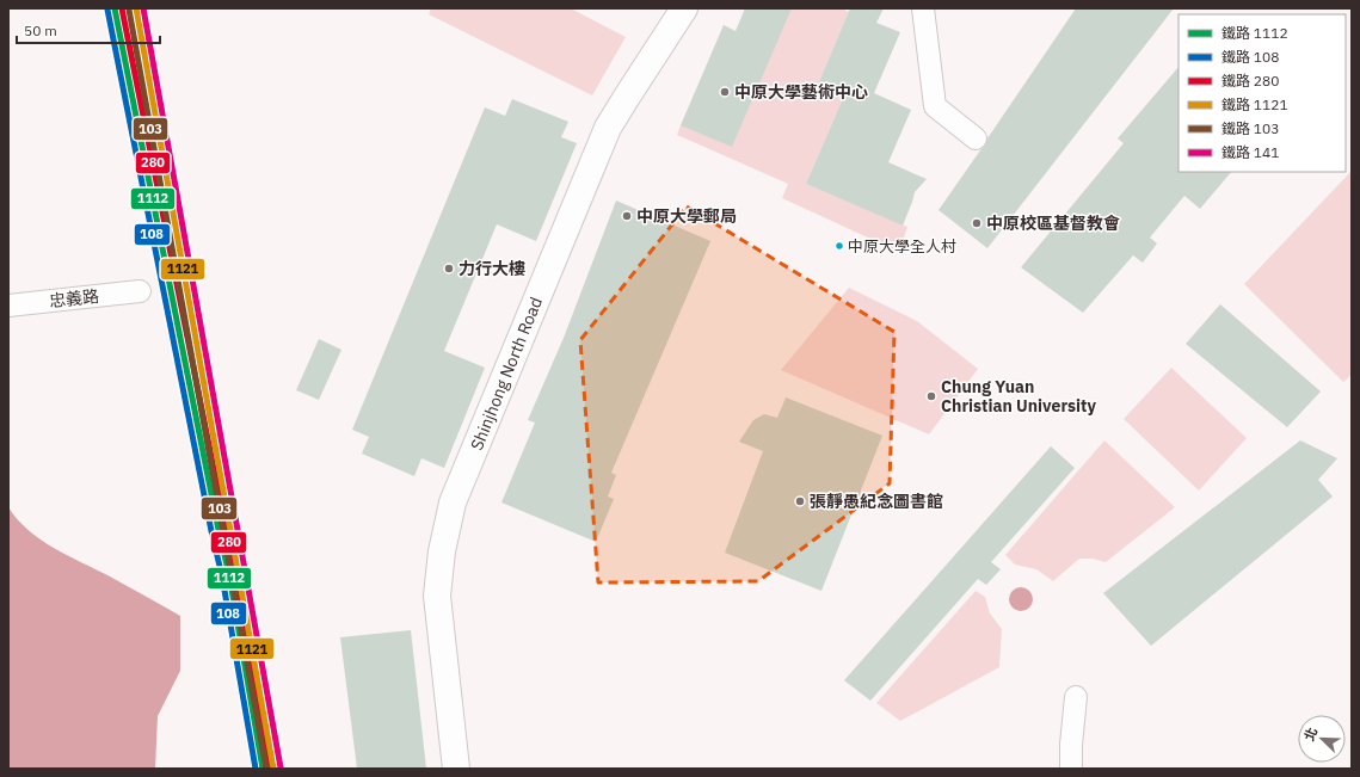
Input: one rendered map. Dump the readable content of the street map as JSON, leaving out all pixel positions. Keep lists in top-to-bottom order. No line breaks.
{"streets":{"street":["忠義路","Shinjhong North Road"]},"places":["中原大學藝術中心","中原大學郵局","中原校區基督教會","中原大學全人村","力行大樓","Chung Yuan Christian University","張靜愚紀念圖書館"],"lines":["rail line 1112","rail line 280","rail line 1121","rail line 141","rail line 108","rail line 103"],"legend":["鐵路 1112","鐵路 108","鐵路 280","鐵路 1121","鐵路 103","鐵路 141"],"scale_bar":"50 m","north":"top left"}
